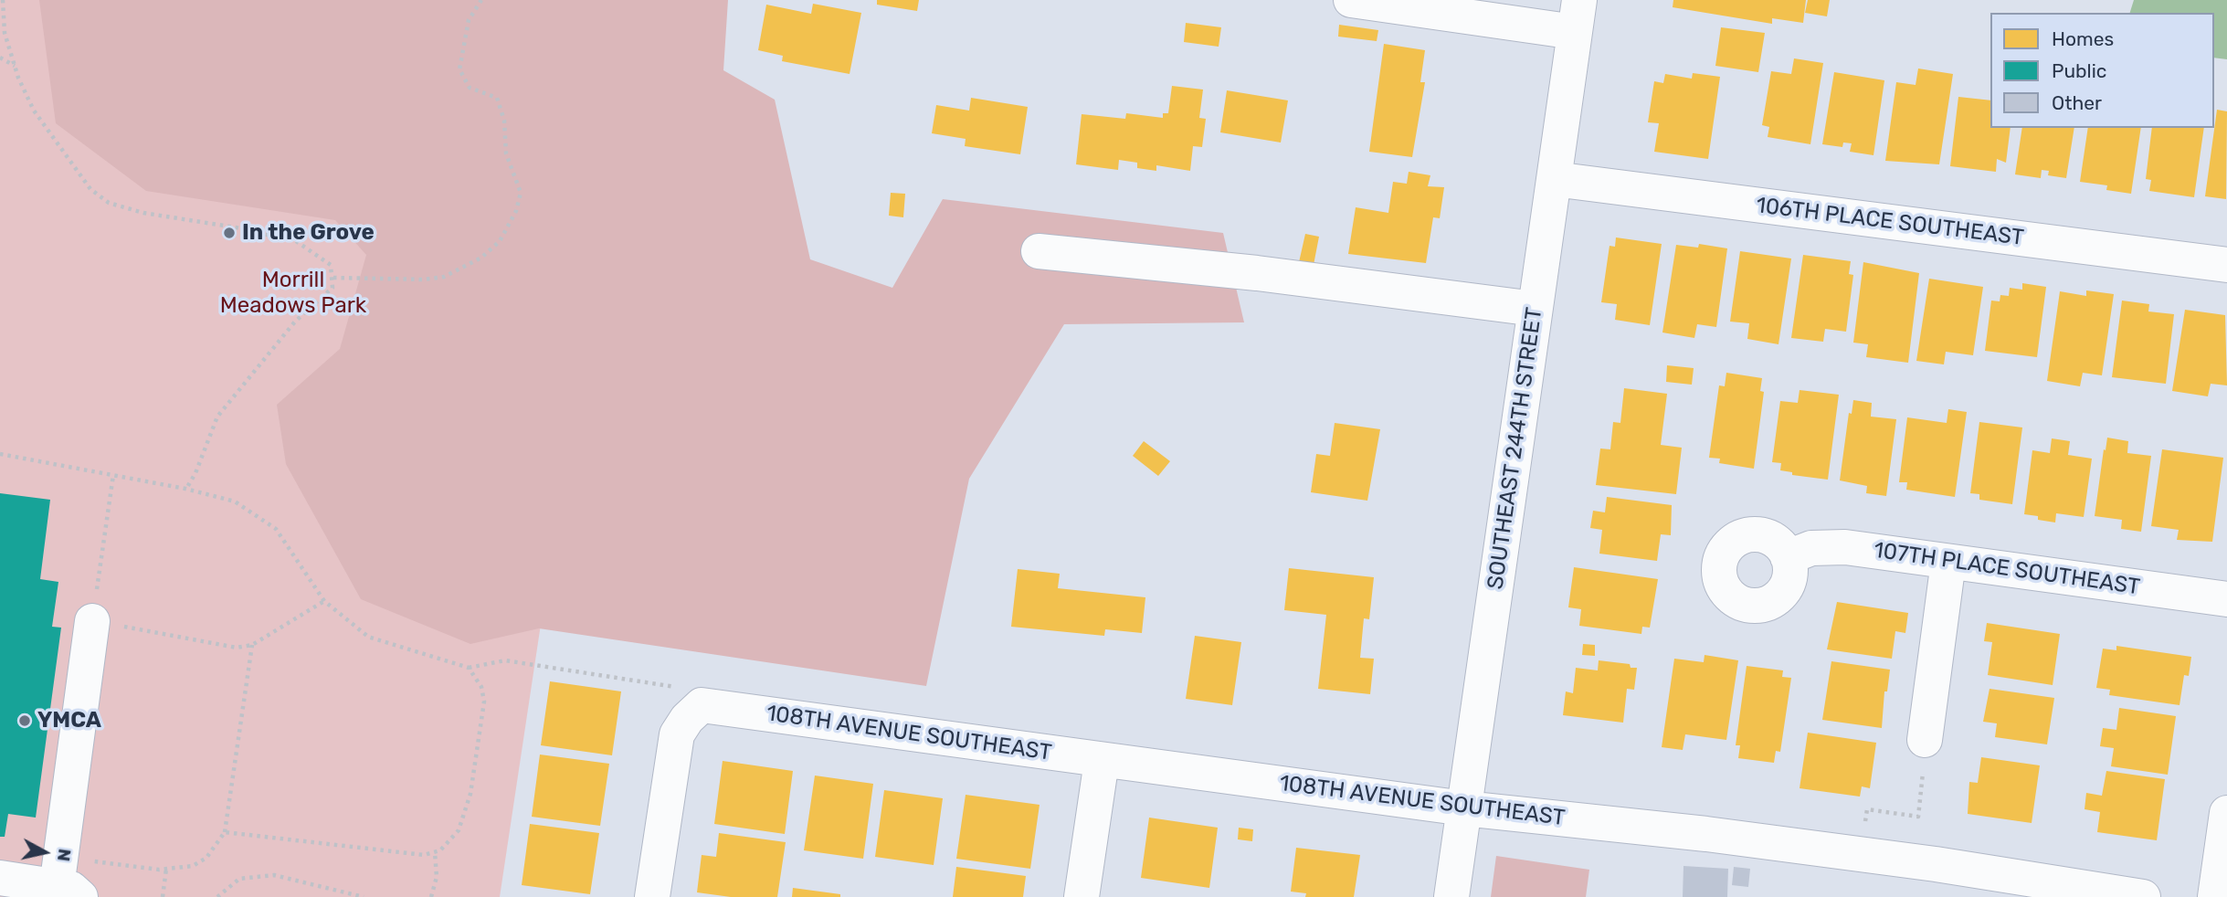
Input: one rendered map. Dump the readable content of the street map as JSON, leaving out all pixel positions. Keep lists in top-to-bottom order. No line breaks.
{"streets":{"street":["106TH PLACE SOUTHEAST","SOUTHEAST 244TH STREET","107TH PLACE SOUTHEAST","108TH AVENUE SOUTHEAST"]},"crossings":[["106TH PLACE SOUTHEAST","SOUTHEAST 244TH STREET"],["SOUTHEAST 244TH STREET","108TH AVENUE SOUTHEAST"]],"parks":["Morrill Meadows Park"],"places":["In the Grove","YMCA"],"legend":["Homes","Public","Other"],"north":"right"}
